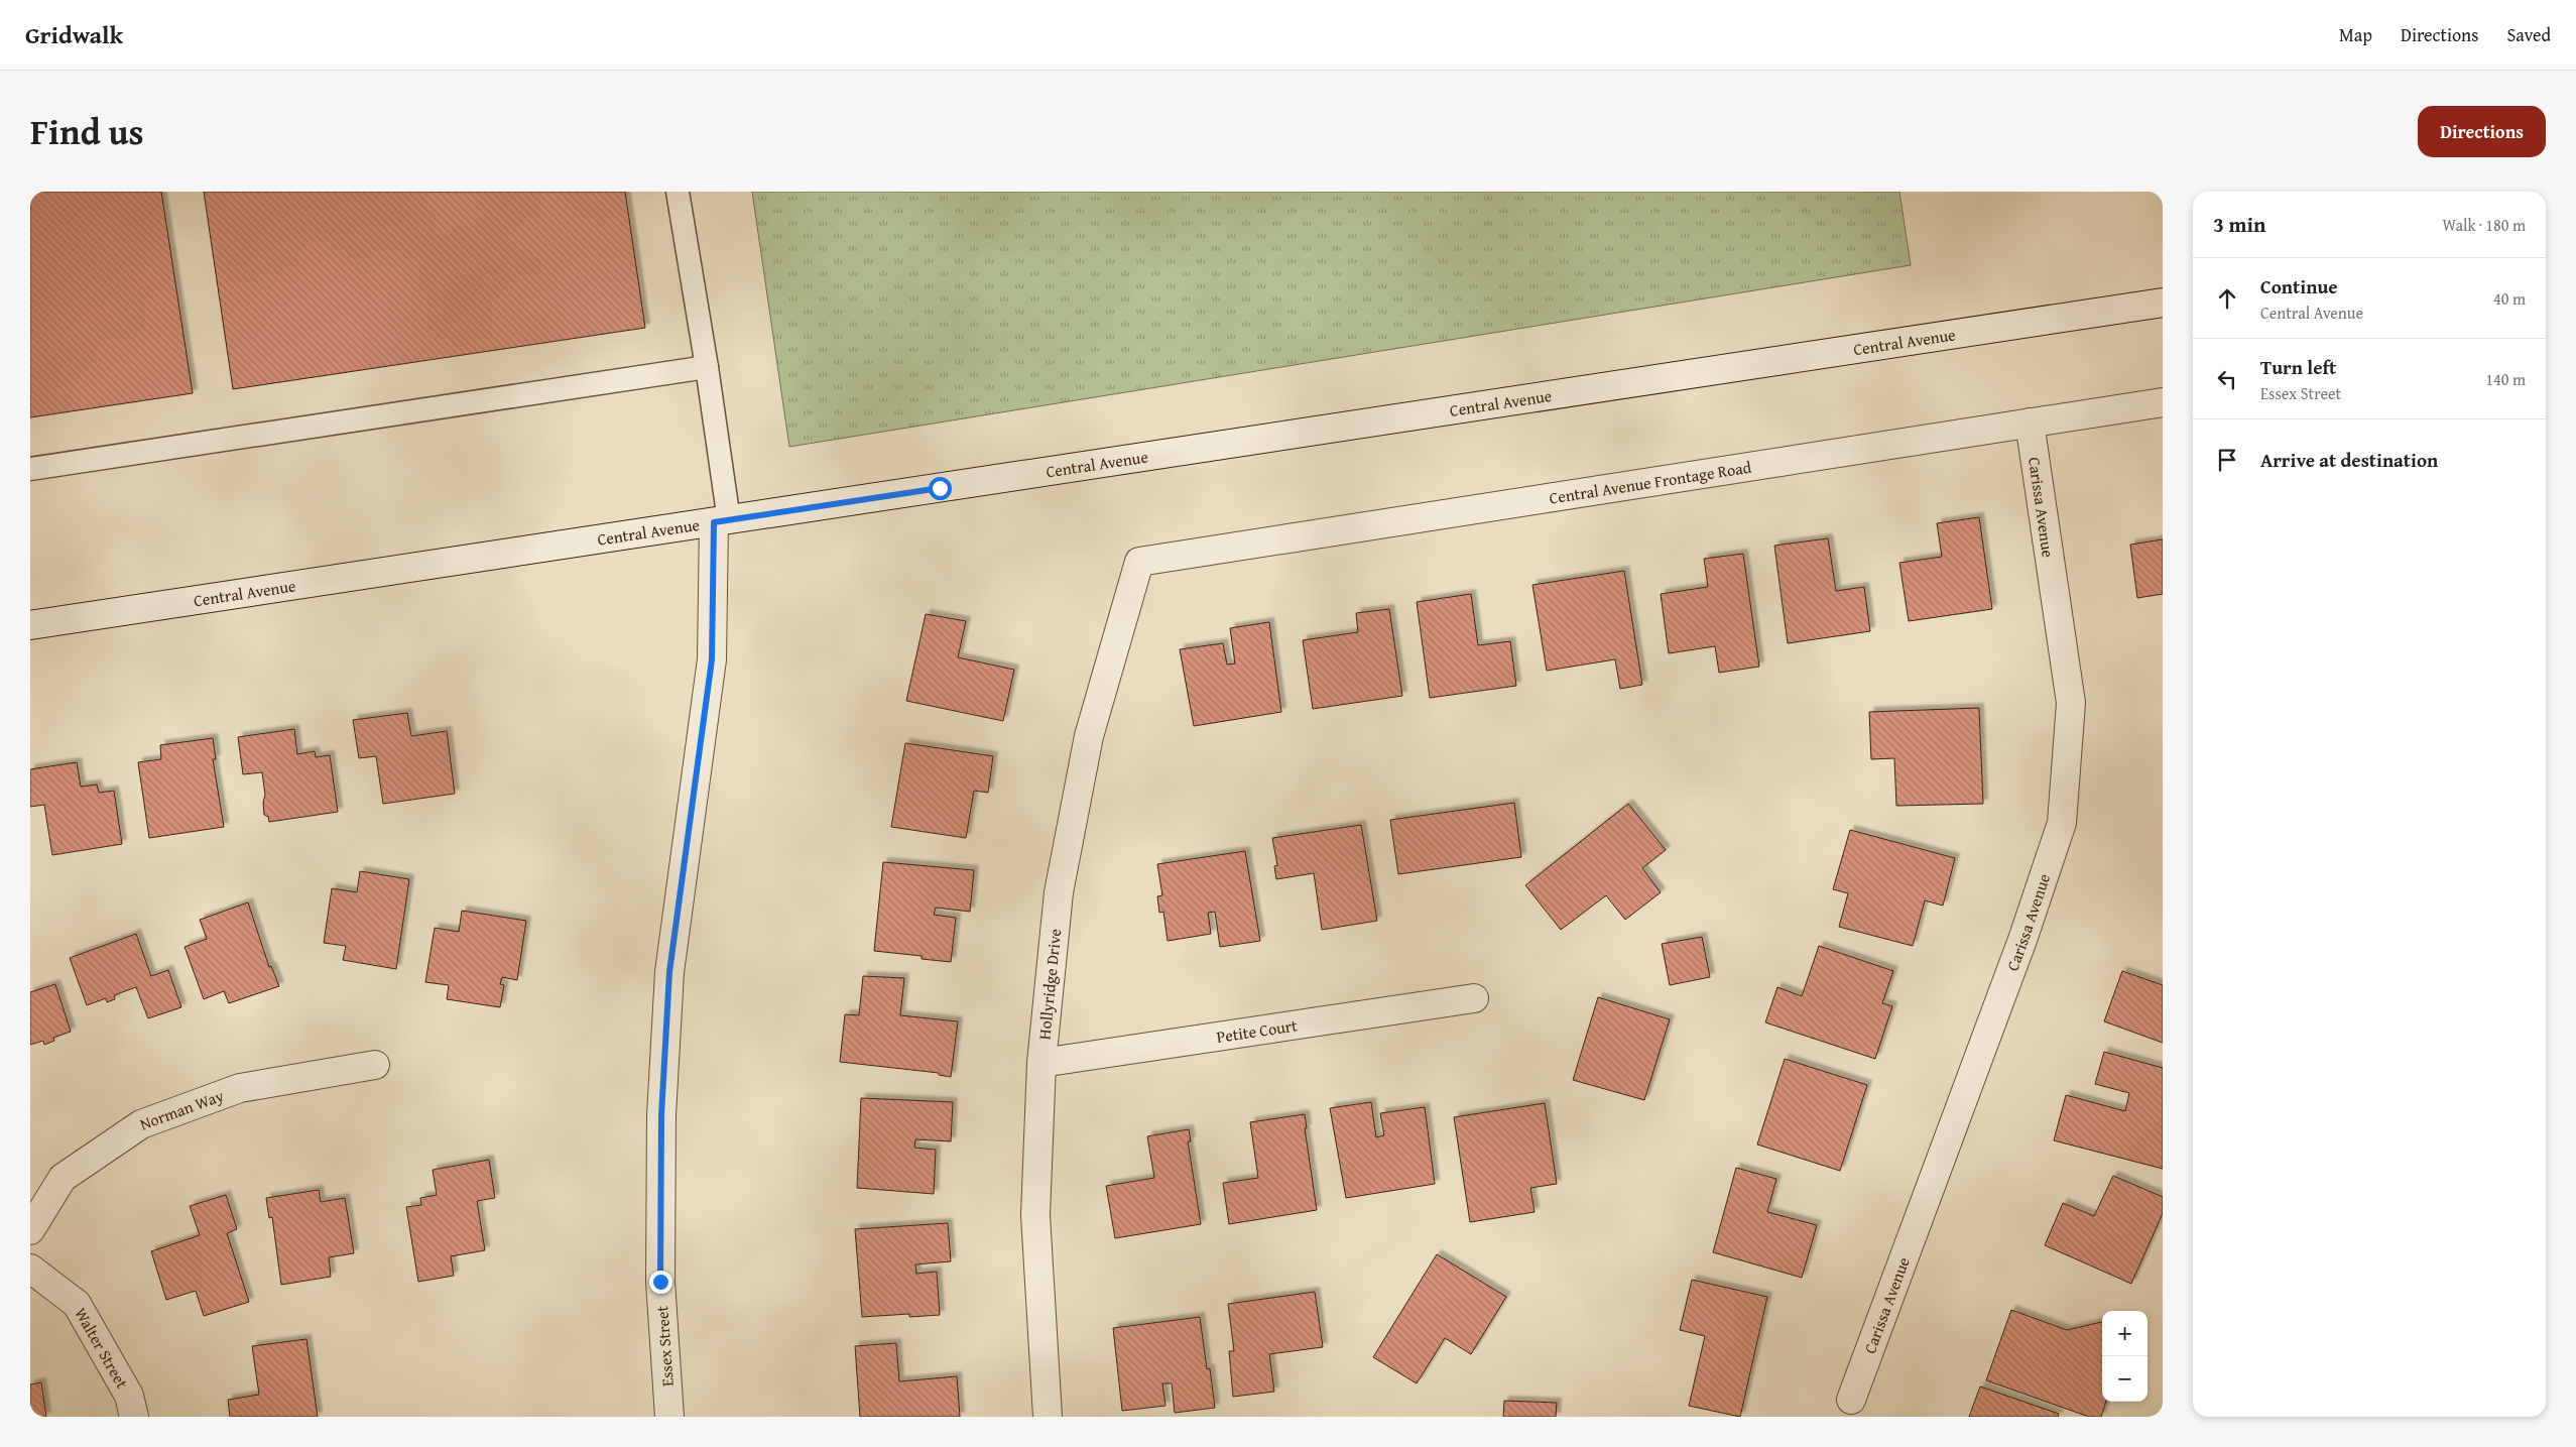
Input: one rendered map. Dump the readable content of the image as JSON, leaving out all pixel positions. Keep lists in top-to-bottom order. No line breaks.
{"streets":{"street":["Central Avenue","Central Avenue Frontage Road","Carissa Avenue","Hollyridge Drive","Petite Court","Norman Way","Essex Street","Walter Street"]},"crossings":[["Central Avenue","Essex Street"],["Central Avenue Frontage Road","Carissa Avenue"],["Central Avenue Frontage Road","Hollyridge Drive"],["Hollyridge Drive","Petite Court"]],"page":{"header":"Gridwalk","nav":["Map","Directions","Saved"],"title":"Find us","buttons":"Directions","heading":["3 min","Walk · 180 m"],"list":[["Continue","Central Avenue","40 m"],["Turn left","Essex Street","140 m"],"Arrive at destination"],"map_buttons":["+","−"]}}
